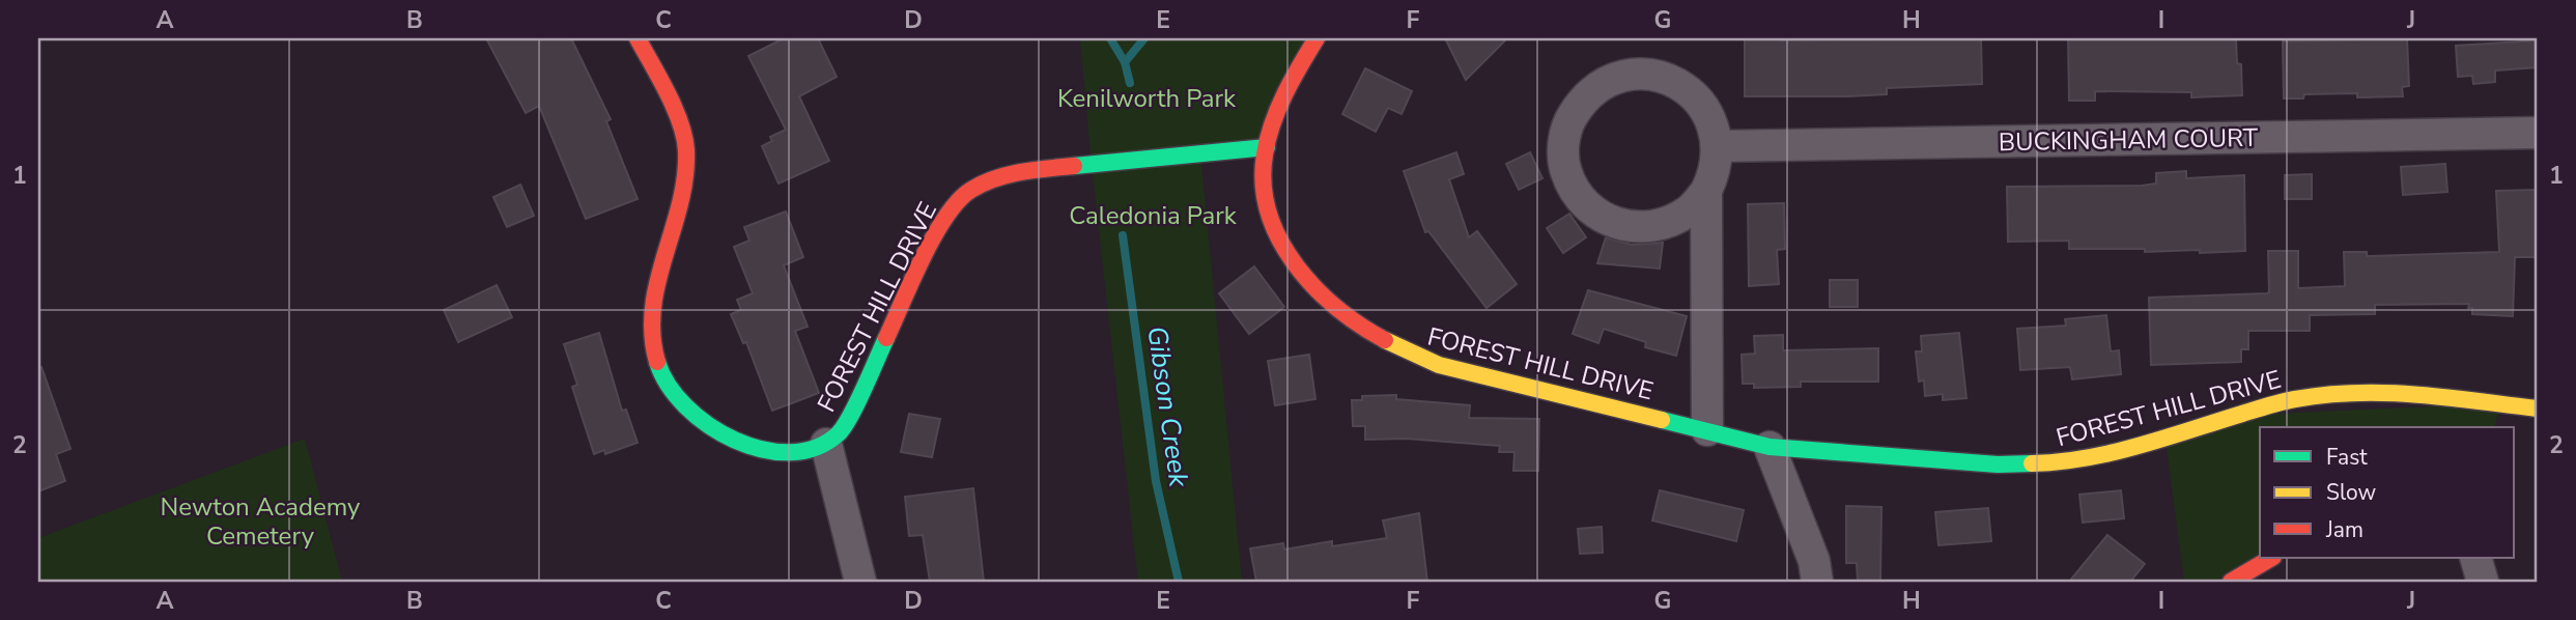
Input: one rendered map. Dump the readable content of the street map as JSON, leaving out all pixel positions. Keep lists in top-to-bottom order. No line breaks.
{"streets":{"street":["BUCKINGHAM COURT","FOREST HILL DRIVE"]},"water":["Gibson Creek"],"parks":["Kenilworth Park","Caledonia Park","Newton Academy Cemetery"],"legend":["Fast","Slow","Jam"],"grid":{"columns":["A","B","C","D","E","F","G","H","I","J"],"rows":["1","2"]}}
